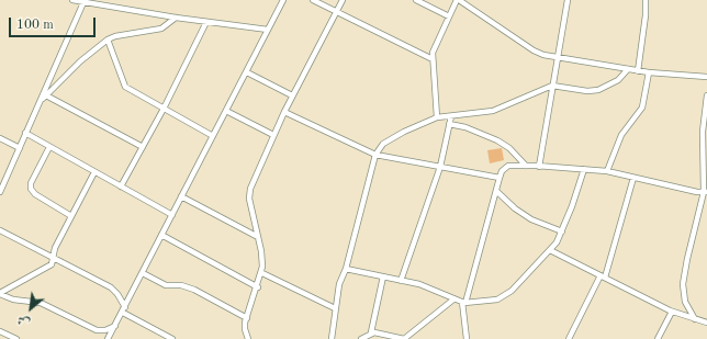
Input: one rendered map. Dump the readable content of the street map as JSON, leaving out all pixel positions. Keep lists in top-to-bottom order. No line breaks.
{"scale_bar":"100 m","north":"bottom left"}
